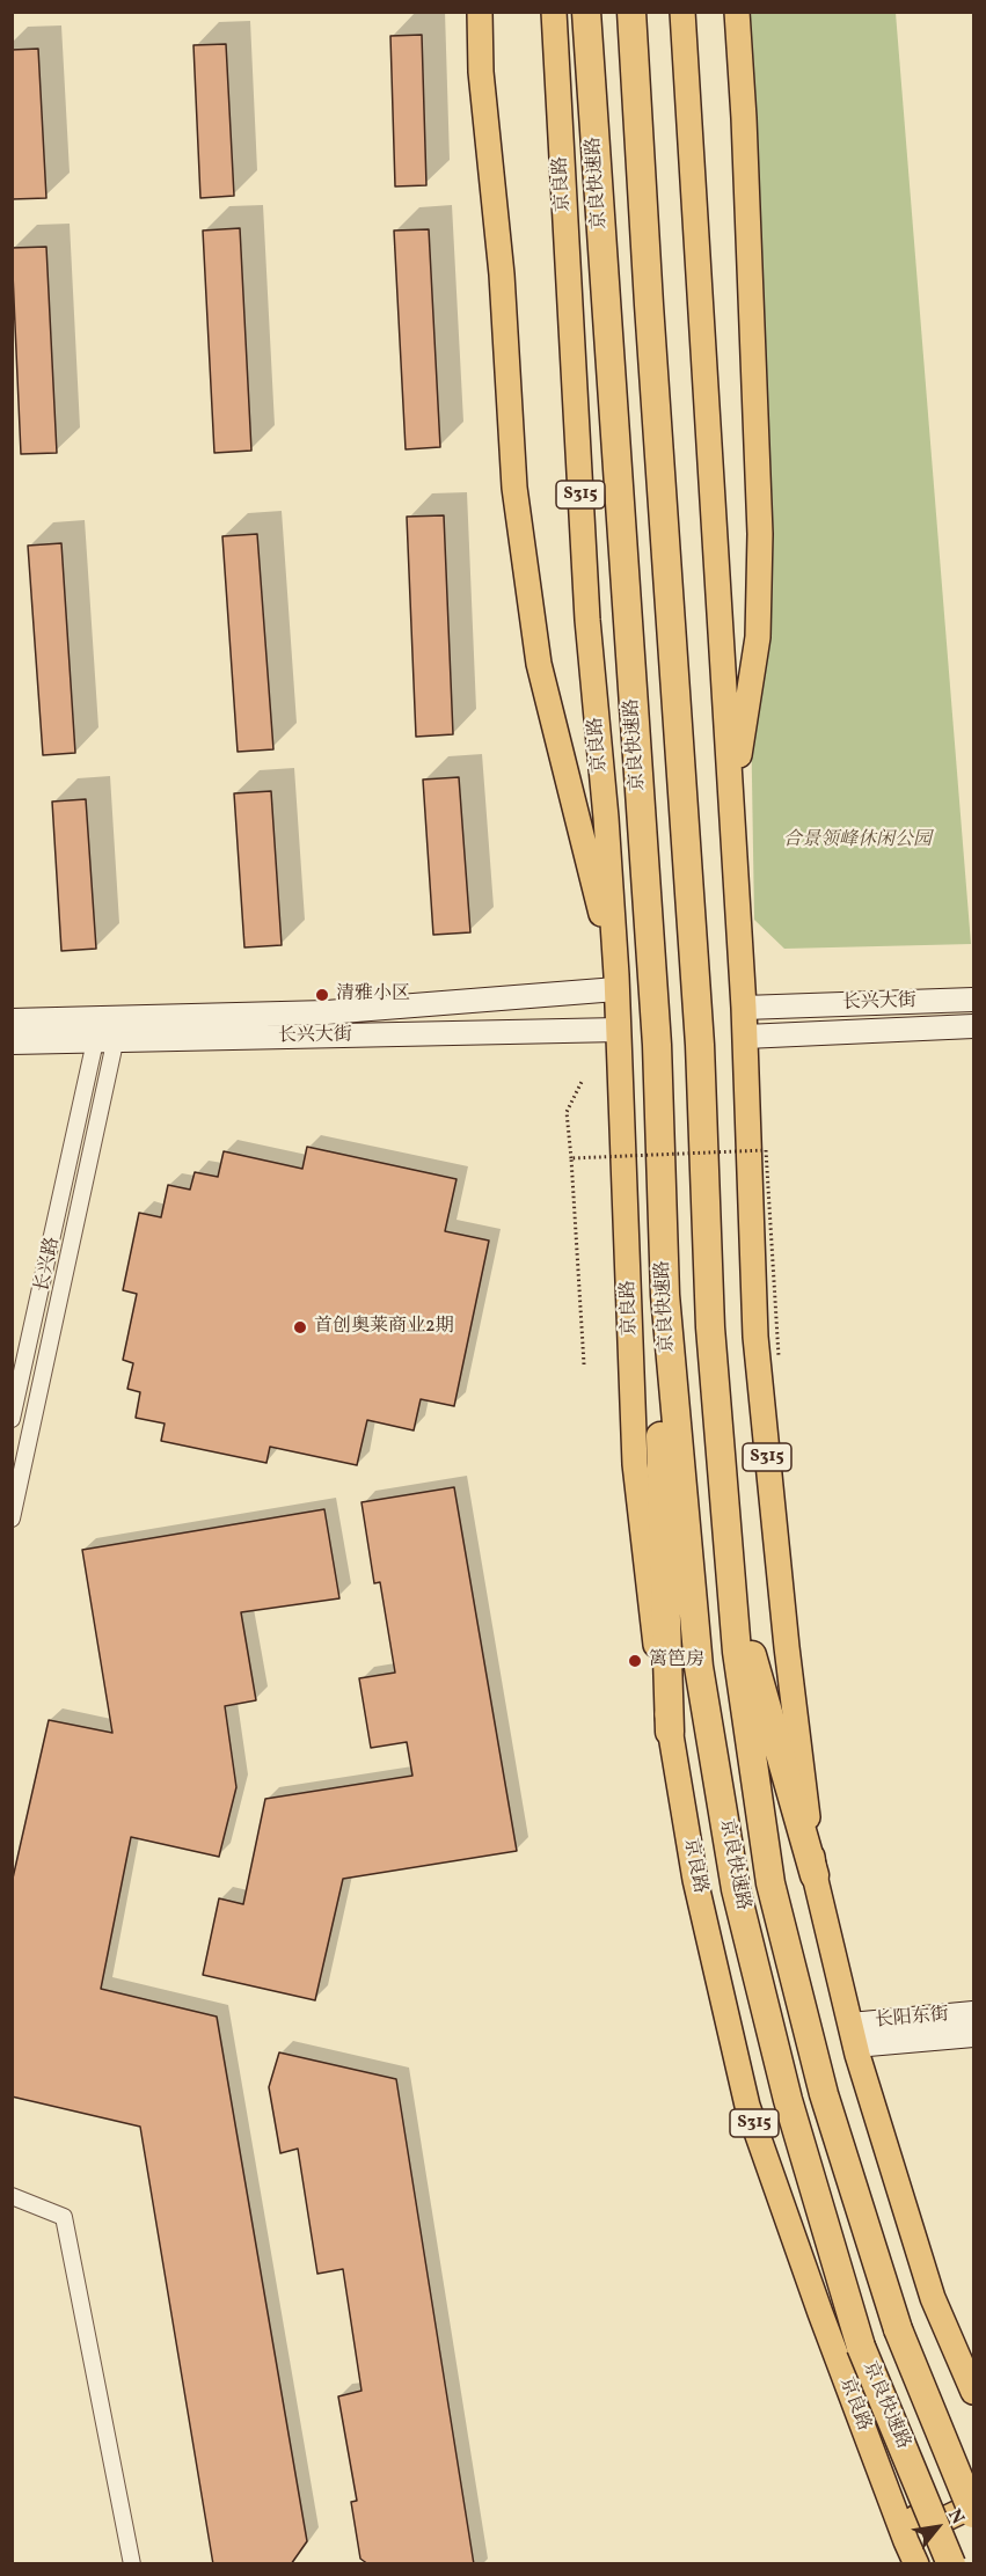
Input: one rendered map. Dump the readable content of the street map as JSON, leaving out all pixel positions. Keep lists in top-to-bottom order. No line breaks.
{"streets":{"highway":["京良快速路"],"main road":["京良路","S315"],"street":["长兴大街","长兴路","长阳东街"]},"crossings":[["京良路","长兴大街"],["S315","长兴大街"],["S315","长阳东街"],["长兴大街","长兴路"]],"parks":["合景领峰休闲公园"],"places":["清雅小区","首创奥莱商业2期","篱笆房"],"north":"top right"}
